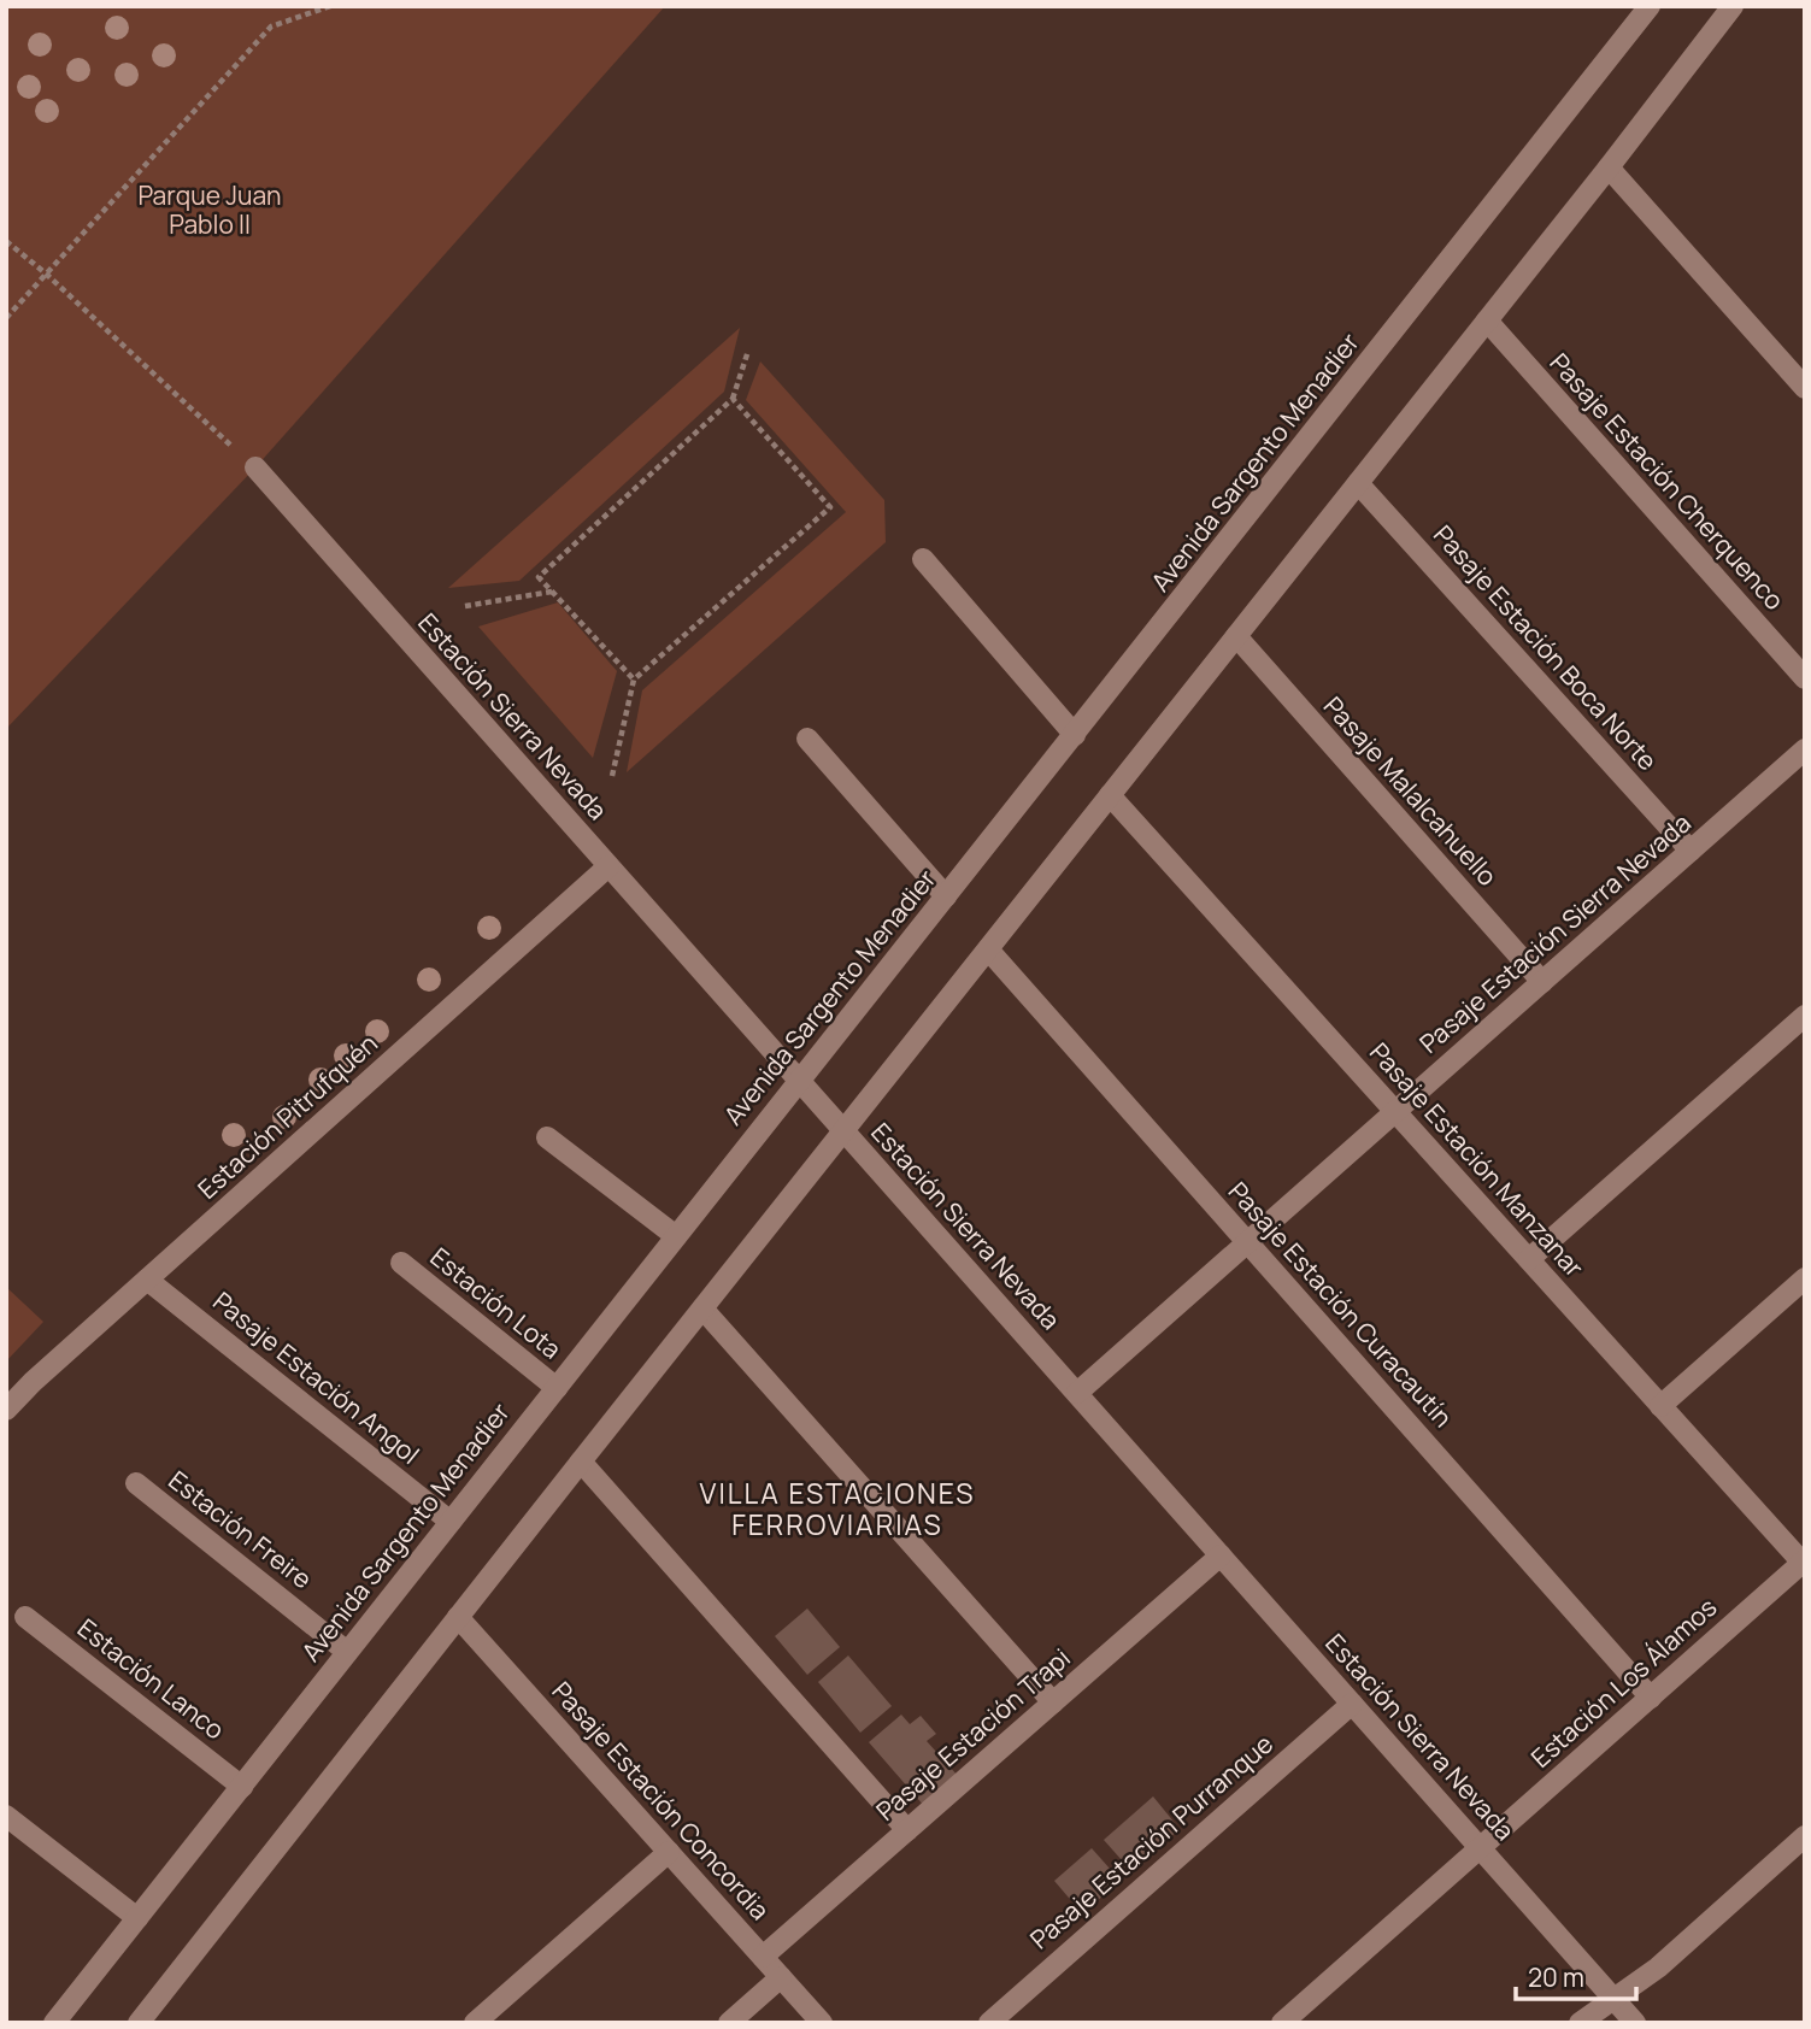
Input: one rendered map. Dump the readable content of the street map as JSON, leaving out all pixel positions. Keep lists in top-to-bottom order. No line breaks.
{"streets":{"street":["Avenida Sargento Menadier","Pasaje Estación Cherquenco","Pasaje Estación Boca Norte","Estación Sierra Nevada","Pasaje Malalcahuello","Pasaje Estación Sierra Nevada","Estación Pitrufquén","Pasaje Estación Manzanar","Estación Lota","Pasaje Estación Curacautín","Pasaje Estación Angol","Estación Freire","Estación Lanco","Estación Los Álamos","Pasaje Estación Trapi","Pasaje Estación Concordia","Pasaje Estación Purranque"]},"crossings":[["Avenida Sargento Menadier","Estación Sierra Nevada"],["Avenida Sargento Menadier","Estación Lota"],["Avenida Sargento Menadier","Pasaje Estación Angol"],["Avenida Sargento Menadier","Estación Freire"],["Avenida Sargento Menadier","Estación Lanco"],["Pasaje Estación Boca Norte","Pasaje Estación Sierra Nevada"],["Estación Sierra Nevada","Pasaje Estación Sierra Nevada"],["Estación Sierra Nevada","Estación Pitrufquén"],["Estación Sierra Nevada","Estación Los Álamos"],["Estación Sierra Nevada","Pasaje Estación Trapi"],["Estación Sierra Nevada","Pasaje Estación Purranque"],["Pasaje Malalcahuello","Pasaje Estación Sierra Nevada"],["Pasaje Estación Sierra Nevada","Pasaje Estación Manzanar"],["Pasaje Estación Sierra Nevada","Pasaje Estación Curacautín"],["Estación Pitrufquén","Pasaje Estación Angol"],["Pasaje Estación Manzanar","Estación Los Álamos"],["Pasaje Estación Curacautín","Estación Los Álamos"],["Pasaje Estación Trapi","Pasaje Estación Concordia"]],"districts":["VILLA ESTACIONES FERROVIARIAS"],"parks":["Parque Juan Pablo II"],"scale_bar":"20 m"}
